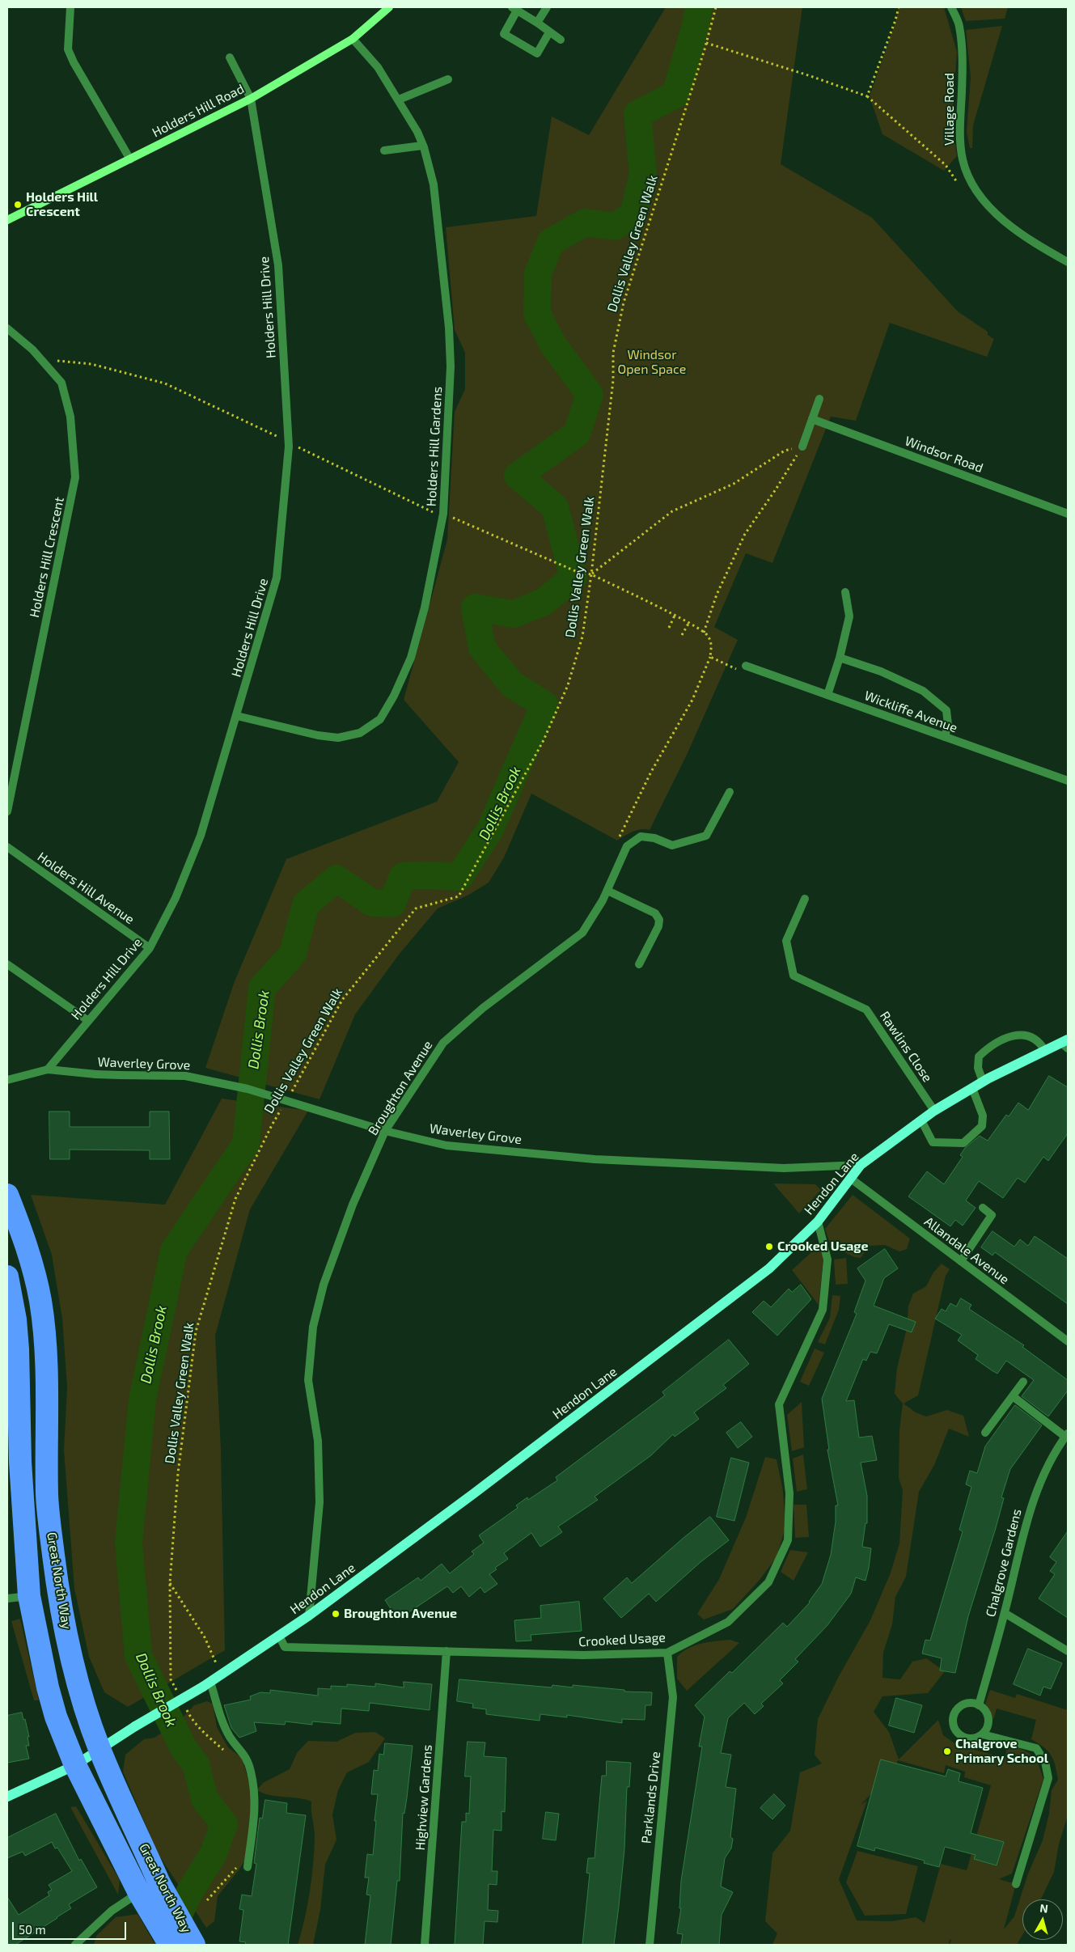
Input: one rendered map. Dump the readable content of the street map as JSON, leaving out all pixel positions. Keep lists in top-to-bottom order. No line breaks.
{"streets":{"highway":["Great North Way"],"main road":["Holders Hill Road","Hendon Lane"],"street":["Village Road","Holders Hill Drive","Holders Hill Gardens","Windsor Road","Holders Hill Crescent","Wickliffe Avenue","Holders Hill Avenue","Rawlins Close","Waverley Grove","Broughton Avenue","Allandale Avenue","Chalgrove Gardens","Crooked Usage","Highview Gardens","Parklands Drive"],"path":["Dollis Valley Green Walk"]},"crossings":[["Holders Hill Road","Holders Hill Drive"],["Holders Hill Road","Holders Hill Gardens"],["Dollis Valley Green Walk","Waverley Grove"],["Holders Hill Drive","Holders Hill Gardens"],["Holders Hill Drive","Holders Hill Avenue"],["Holders Hill Drive","Waverley Grove"],["Rawlins Close","Hendon Lane"],["Waverley Grove","Broughton Avenue"],["Waverley Grove","Hendon Lane"],["Broughton Avenue","Hendon Lane"],["Hendon Lane","Allandale Avenue"],["Hendon Lane","Great North Way"],["Hendon Lane","Crooked Usage"],["Crooked Usage","Highview Gardens"],["Crooked Usage","Parklands Drive"]],"water":["Dollis Brook"],"parks":["Windsor Open Space"],"places":["Holders Hill Crescent","Crooked Usage","Broughton Avenue","Chalgrove Primary School"],"scale_bar":"50 m","north":"top"}
